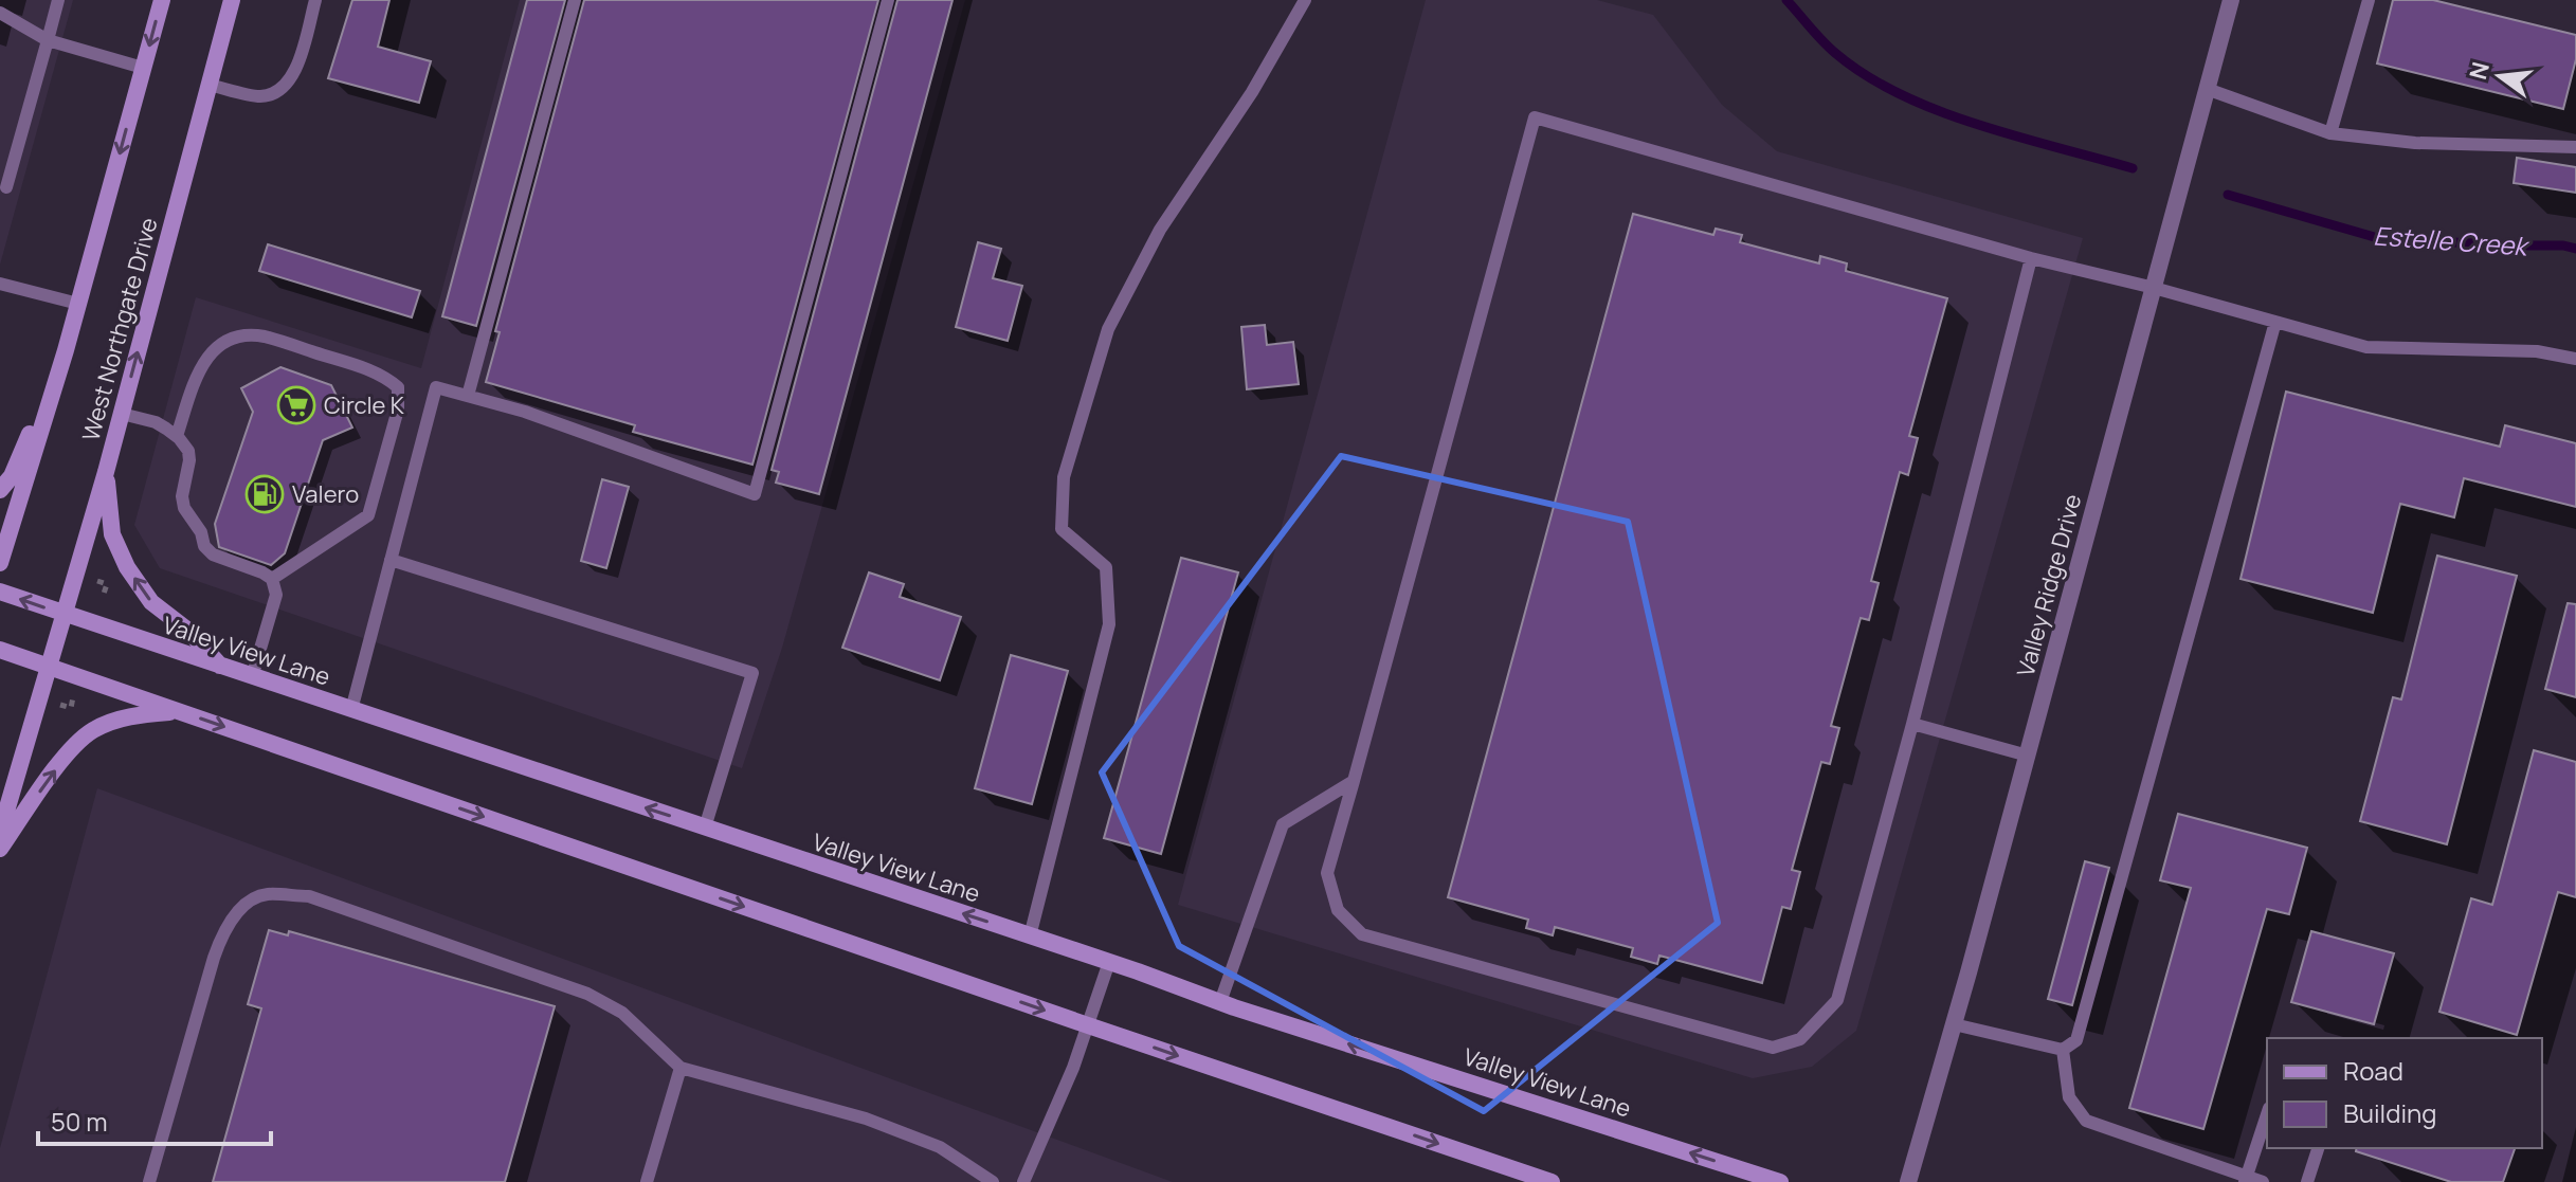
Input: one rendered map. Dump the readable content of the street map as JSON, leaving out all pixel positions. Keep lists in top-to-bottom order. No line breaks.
{"streets":{"main road":["West Northgate Drive","Valley View Lane"],"street":["Valley Ridge Drive"]},"crossings":[["West Northgate Drive","Valley View Lane"]],"water":["Estelle Creek"],"places":{"supermarket":["Circle K"],"fuel station":["Valero"]},"legend":["Road","Building"],"scale_bar":"50 m","north":"left"}
